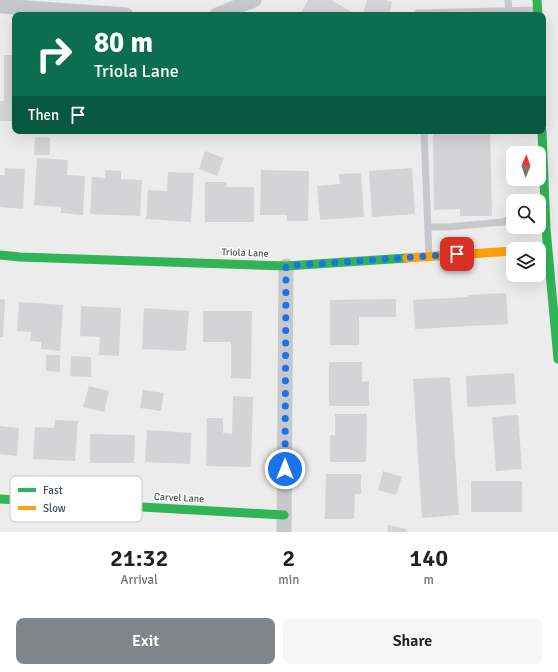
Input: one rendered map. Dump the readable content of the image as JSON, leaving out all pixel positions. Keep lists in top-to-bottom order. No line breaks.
{"streets":{"street":["Triola Lane","Carvel Lane"]},"legend":["Fast","Slow"],"north":"top","page":{"turn":["80 m","Triola Lane"],"then":"Then","eta":["21:32","Arrival","2","min","140","m"],"buttons":["Exit","Share"]}}
